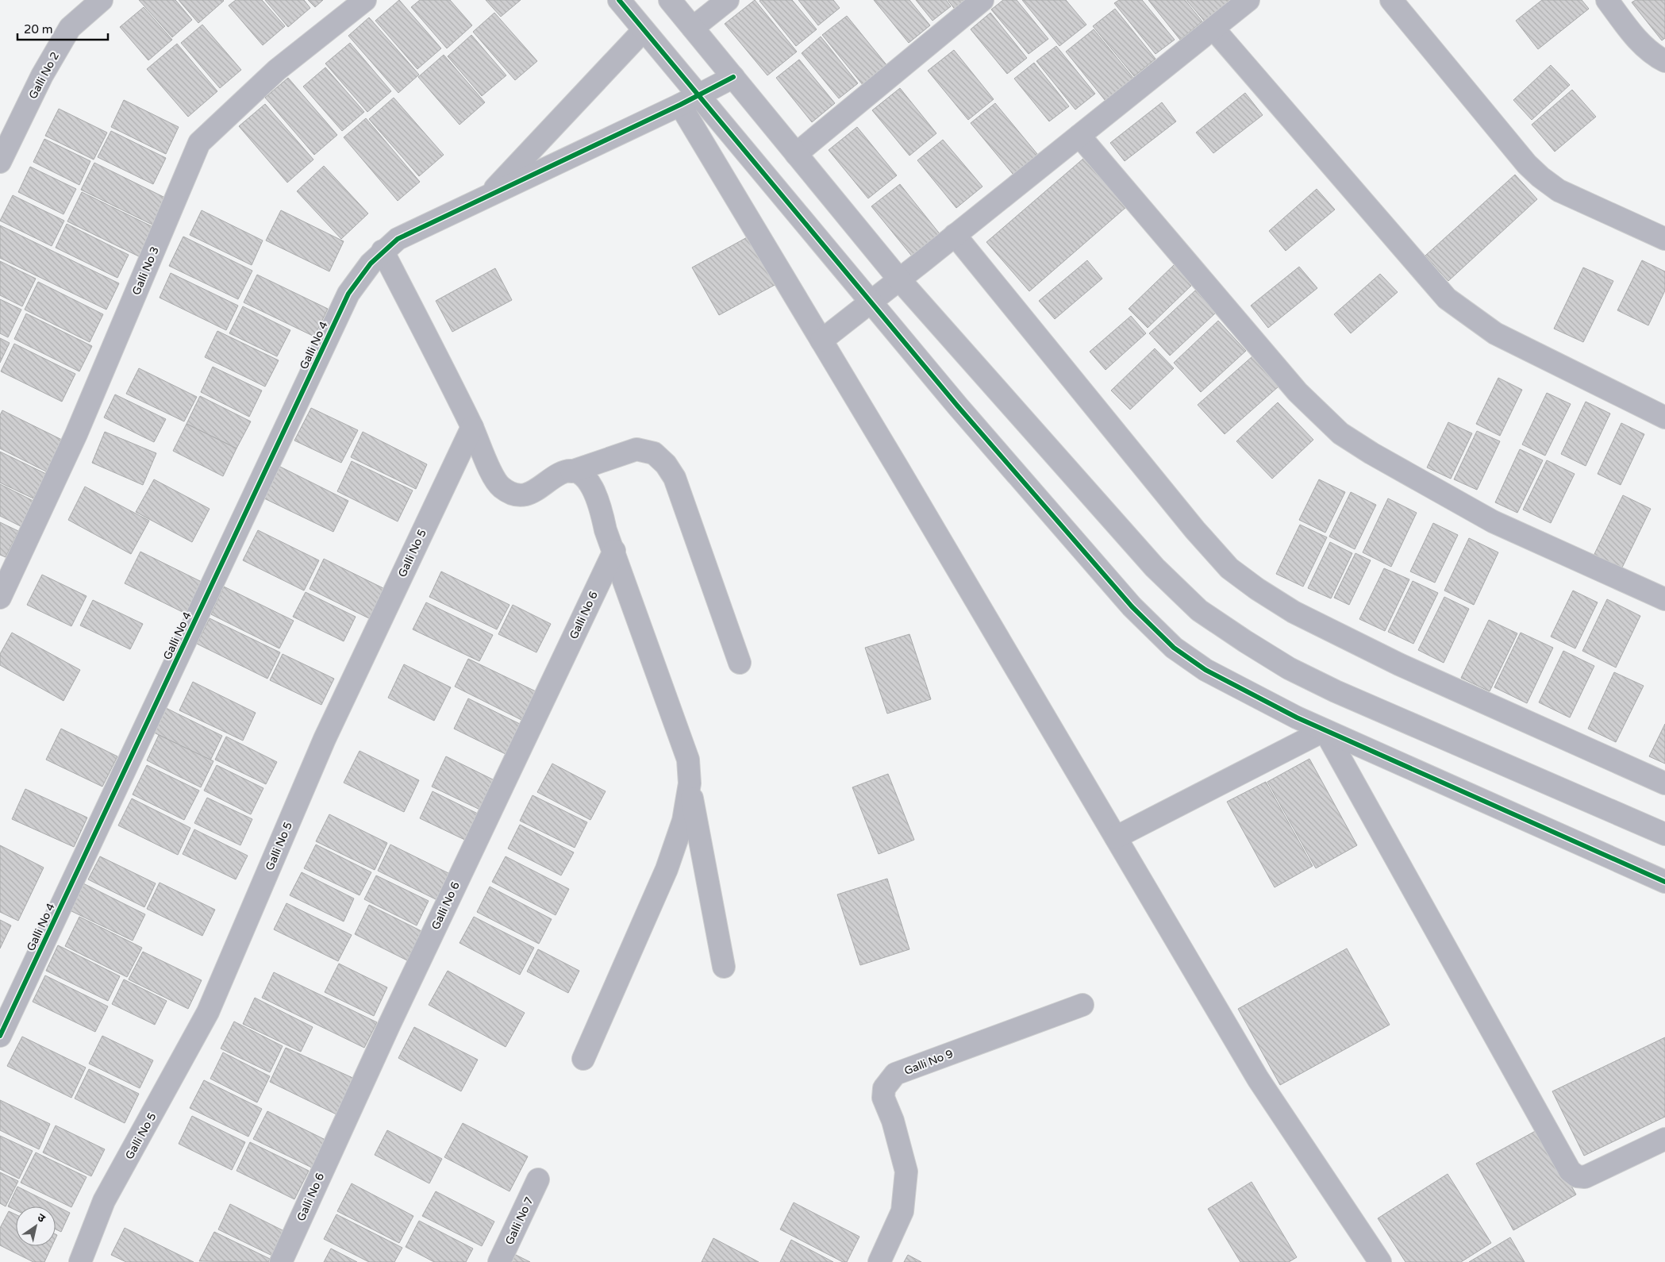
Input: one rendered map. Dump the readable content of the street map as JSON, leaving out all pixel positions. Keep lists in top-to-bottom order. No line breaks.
{"streets":{"street":["Galli No 2","Galli No 3","Galli No 4","Galli No 5","Galli No 6","Galli No 9","Galli No 7"]},"scale_bar":"20 m","north":"top right"}
